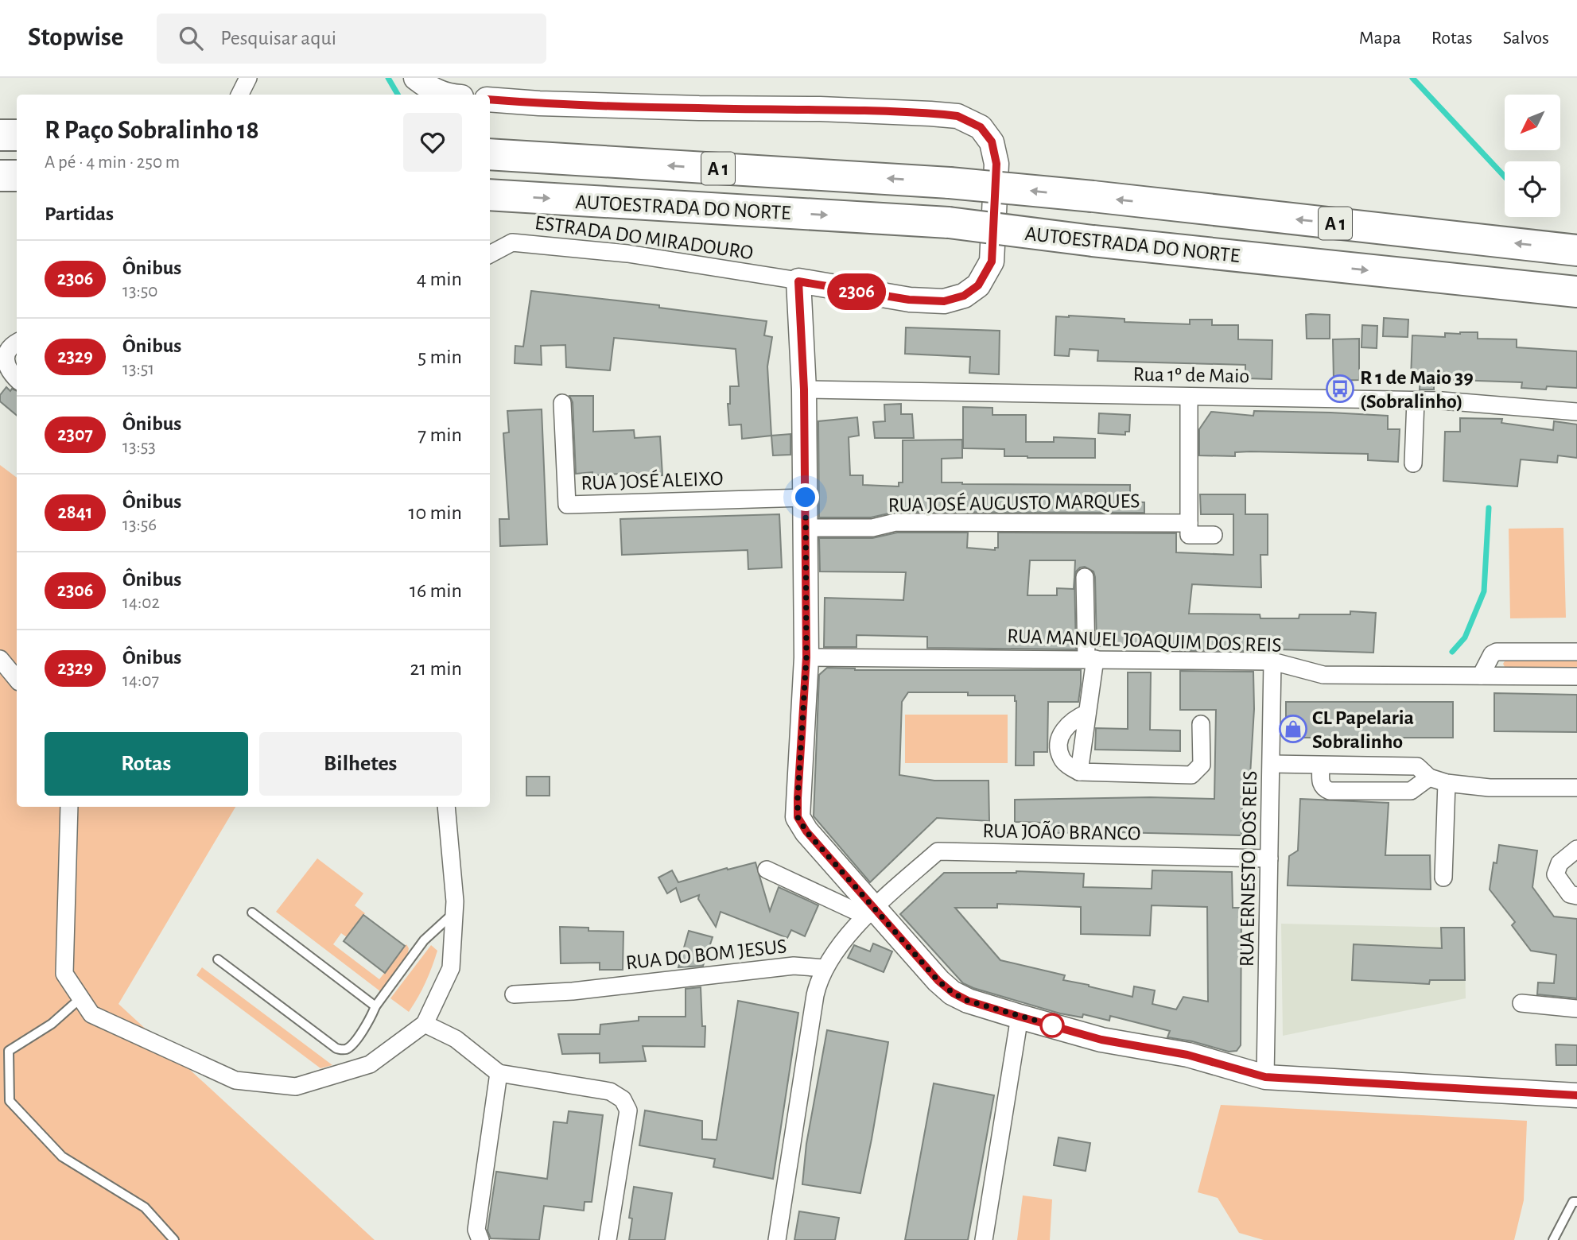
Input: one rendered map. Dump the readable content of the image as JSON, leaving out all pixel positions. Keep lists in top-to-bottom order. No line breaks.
{"streets":{"highway":["A 1","AUTOESTRADA DO NORTE"],"street":["ESTRADA DO MIRADOURO","Rua 1º de Maio","RUA JOSÉ ALEIXO","RUA JOSÉ AUGUSTO MARQUES","RUA MANUEL JOAQUIM DOS REIS","RUA JOÃO BRANCO","RUA ERNESTO DOS REIS","RUA DO BOM JESUS"]},"crossings":[["RUA MANUEL JOAQUIM DOS REIS","RUA ERNESTO DOS REIS"],["RUA JOÃO BRANCO","RUA ERNESTO DOS REIS"]],"places":{"bus stop":["R 1 de Maio 39 (Sobralinho)"],"shop":["CL Papelaria Sobralinho"]},"lines":["bus line 2306"],"north":"bottom left","page":{"header":"Stopwise","search":"Pesquisar aqui","nav":["Mapa","Rotas","Salvos"],"on_map":"2306","heading":[["R Paço Sobralinho 18","A pé · 4 min · 250 m"],"Partidas"],"list":[{"mark":"2306","name":"Ônibus","note":"13:50","value":"4 min"},{"mark":"2329","name":"Ônibus","note":"13:51","value":"5 min"},{"mark":"2307","name":"Ônibus","note":"13:53","value":"7 min"},{"mark":"2841","name":"Ônibus","note":"13:56","value":"10 min"},{"mark":"2306","name":"Ônibus","note":"14:02","value":"16 min"},{"mark":"2329","name":"Ônibus","note":"14:07","value":"21 min"}],"buttons":["Rotas","Bilhetes"]}}
